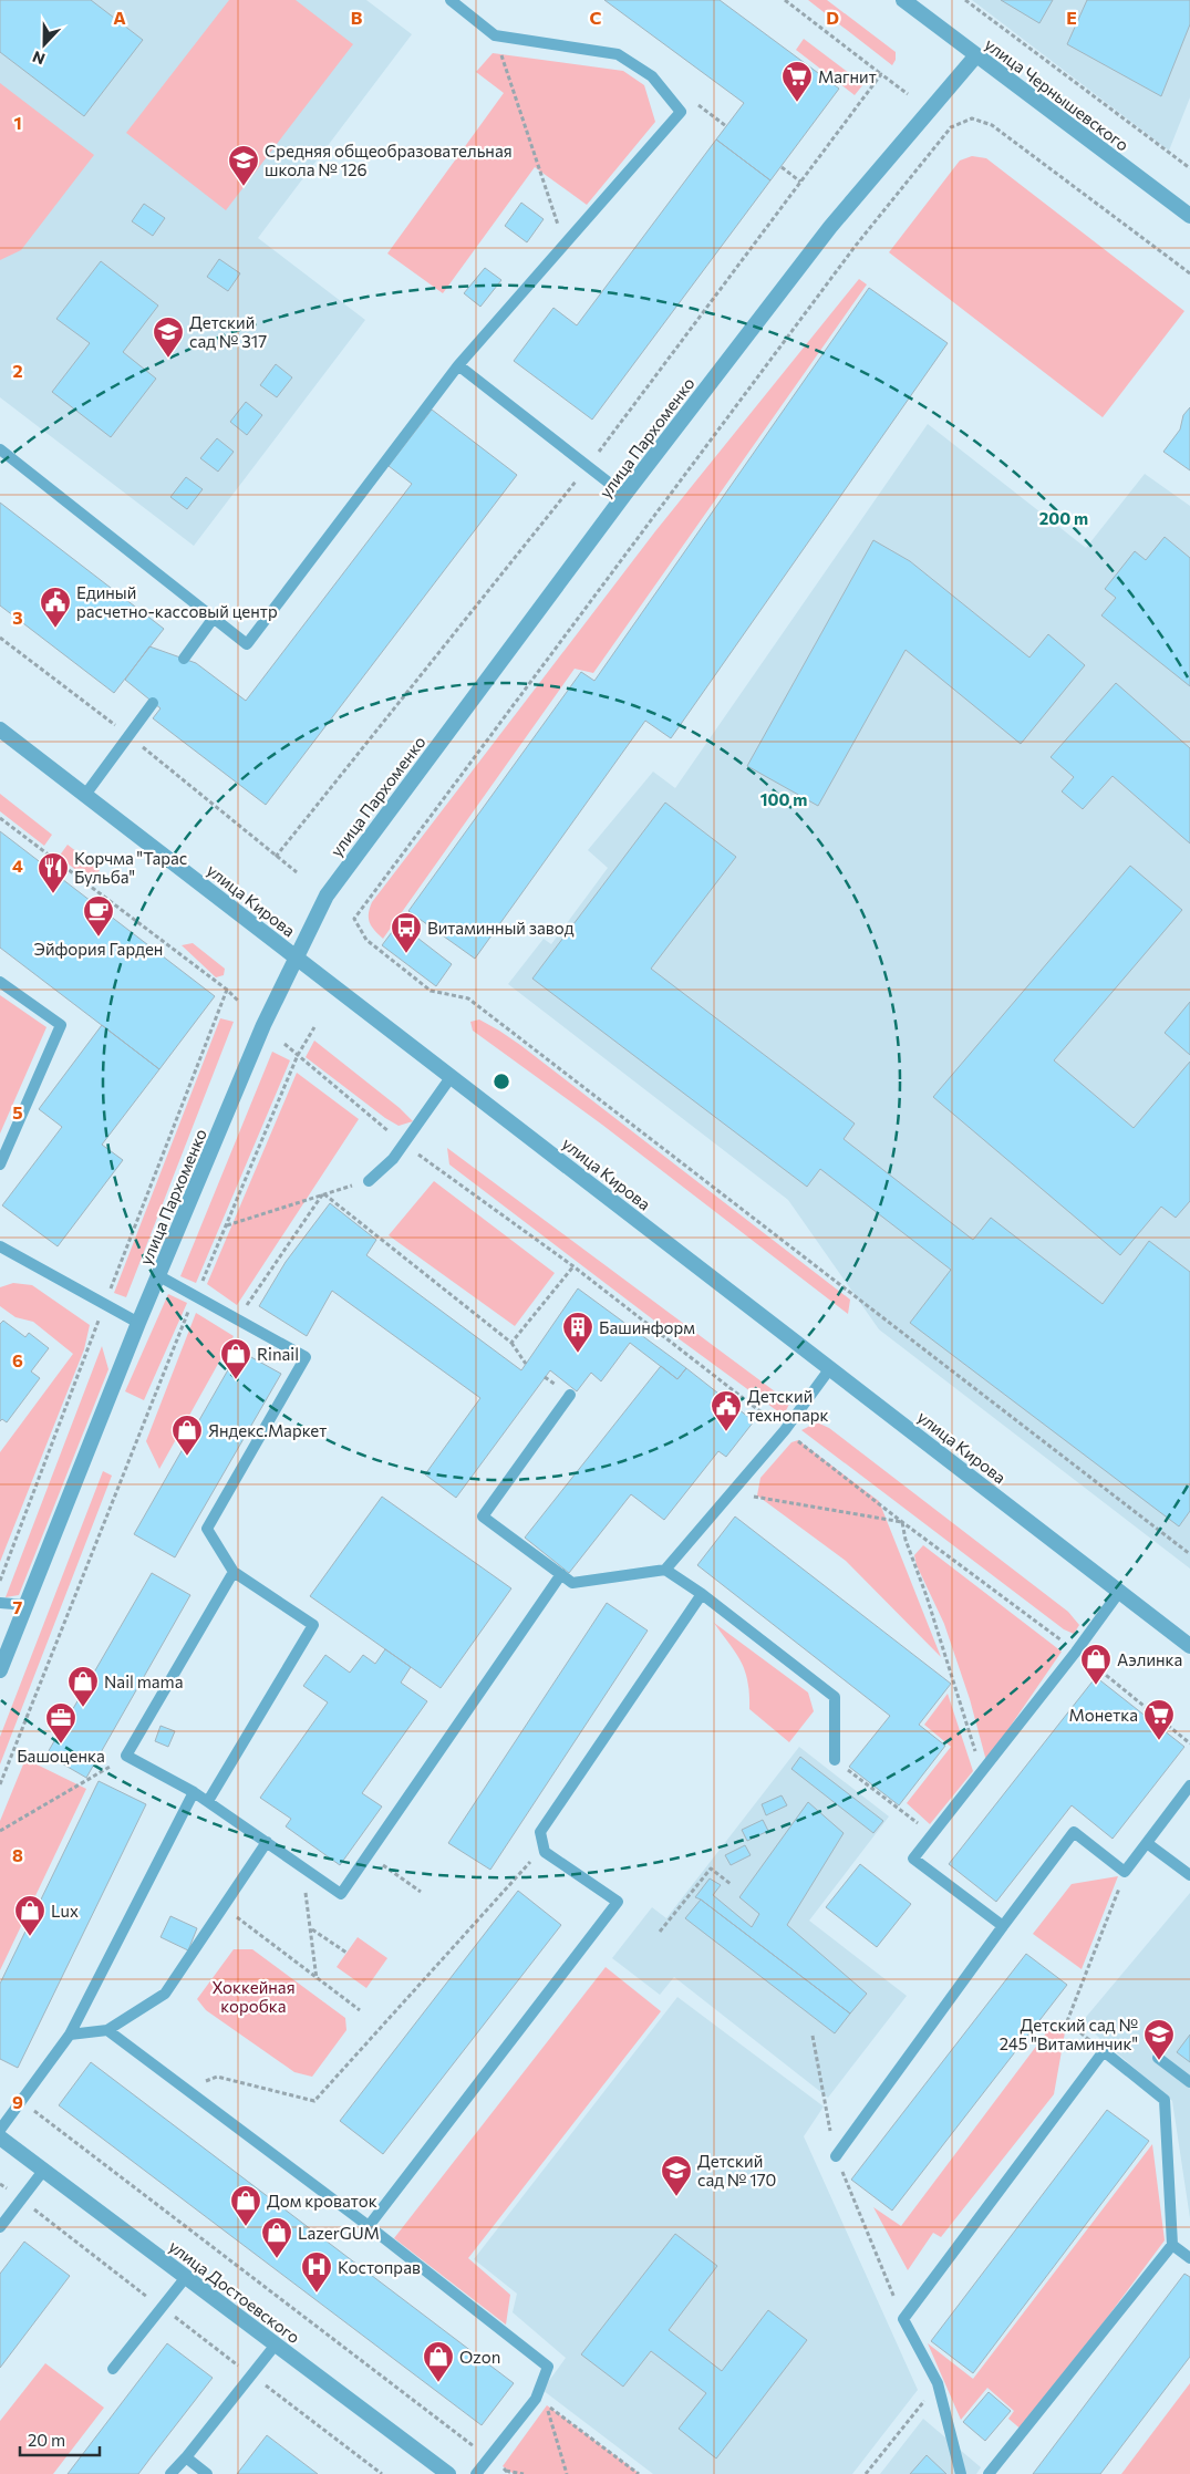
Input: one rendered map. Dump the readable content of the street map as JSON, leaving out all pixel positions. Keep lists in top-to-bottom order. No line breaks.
{"streets":{"street":["улица Чернышевского","улица Пархоменко","улица Кирова","улица Достоевского"]},"crossings":[["улица Чернышевского","улица Пархоменко"],["улица Пархоменко","улица Кирова"]],"parks":["Хоккейная коробка"],"places":{"supermarket":["Магнит","Монетка"],"school or university":["Средняя общеобразовательная школа № 126","Детский сад № 317","Детский сад № 245 \"Витаминчик\"","Детский сад № 170"],"public building":["Единый расчетно-кассовый центр","Детский технопарк"],"restaurant":["Корчма \"Тарас Бульба\""],"cafe":["Эйфория Гарден"],"bus stop":["Витаминный завод"],"building":["Башинформ"],"shop":["Rinail","Яндекс.Маркет","Аэлинка","Nail mama","Lux","Дом кроваток","LazerGUM","Ozon"],"office":["Башоценка"],"hospital":["Костоправ"]},"scale_bar":"20 m","north":"bottom","grid":{"columns":["A","B","C","D","E"],"rows":["1","2","3","4","5","6","7","8","9"]},"rings":["200 m","100 m"]}
